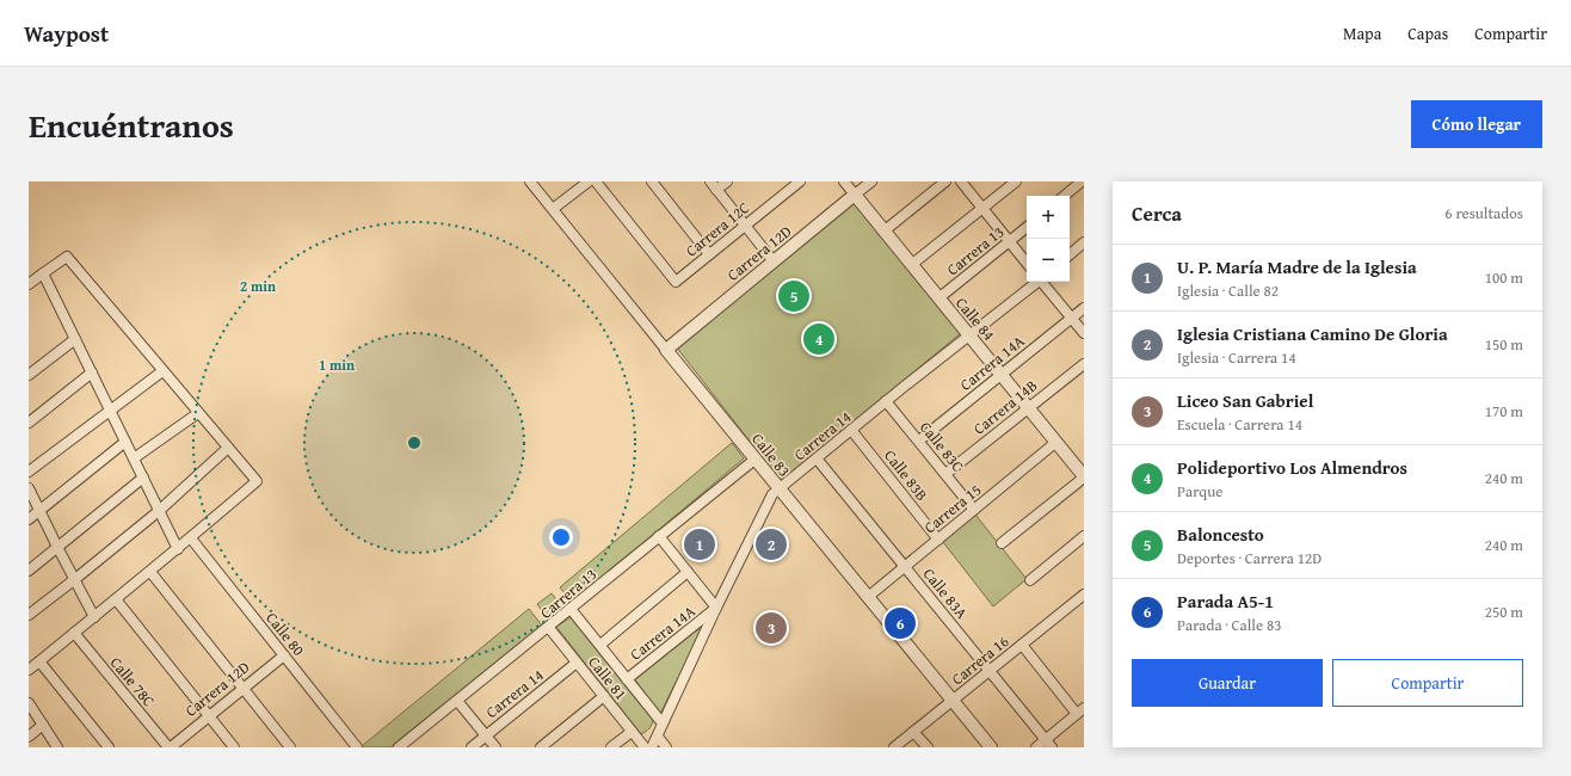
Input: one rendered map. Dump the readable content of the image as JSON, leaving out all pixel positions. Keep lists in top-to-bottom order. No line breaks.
{"streets":{"street":["Carrera 12C","Carrera 13","Carrera 12D","Calle 84","Carrera 14A","Carrera 14B","Carrera 14","Calle 83C","Calle 83","Calle 83B","Carrera 15","Calle 83A","Calle 80","Carrera 16","Calle 81","Calle 78C"]},"crossings":[["Carrera 13","Calle 84"],["Carrera 13","Calle 83"],["Carrera 13","Calle 81"],["Carrera 12D","Calle 84"],["Carrera 12D","Calle 83"],["Carrera 12D","Calle 80"],["Carrera 12D","Calle 78C"],["Calle 84","Carrera 14A"],["Calle 84","Carrera 14B"],["Calle 84","Carrera 14"],["Calle 84","Carrera 15"],["Carrera 14A","Carrera 14"],["Carrera 14A","Calle 83C"],["Carrera 14A","Calle 81"],["Carrera 14B","Calle 83C"],["Carrera 14","Calle 83C"],["Carrera 14","Calle 83"],["Carrera 14","Calle 83B"],["Carrera 14","Calle 83A"],["Carrera 14","Calle 81"],["Calle 83C","Carrera 15"],["Calle 83","Carrera 15"],["Calle 83","Carrera 16"],["Calle 83B","Carrera 15"],["Carrera 15","Calle 83A"],["Calle 83A","Carrera 16"]],"page":{"header":"Waypost","nav":["Mapa","Capas","Compartir"],"title":"Encuéntranos","buttons":["Cómo llegar",["Guardar","Compartir"]],"heading":["Cerca","6 resultados"],"map_buttons":["+","−"],"list":[{"mark":"1","name":"U. P. María Madre de la Iglesia","note":"Iglesia · Calle 82","value":"100 m"},{"mark":"2","name":"Iglesia Cristiana Camino De Gloria","note":"Iglesia · Carrera 14","value":"150 m"},{"mark":"3","name":"Liceo San Gabriel","note":"Escuela · Carrera 14","value":"170 m"},{"mark":"4","name":"Polideportivo Los Almendros","note":"Parque","value":"240 m"},{"mark":"5","name":"Baloncesto","note":"Deportes · Carrera 12D","value":"240 m"},{"mark":"6","name":"Parada A5-1","note":"Parada · Calle 83","value":"250 m"}],"pins":["5","4","1","2","6","3"]},"rings":["2 min","1 min"]}
